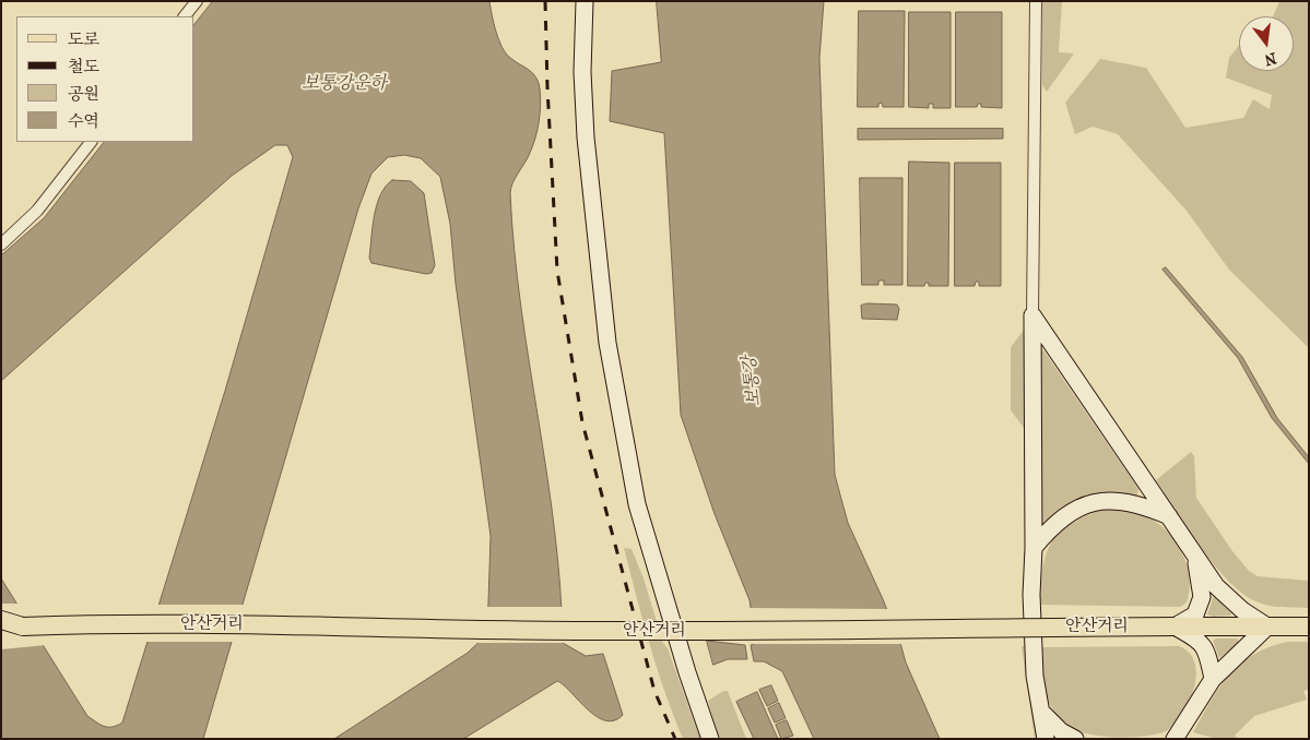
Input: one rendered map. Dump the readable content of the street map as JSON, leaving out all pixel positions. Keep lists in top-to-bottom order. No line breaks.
{"streets":{"main road":["안산거리"]},"water":["보통강운하","보통강"],"legend":["도로","철도","공원","수역"],"north":"bottom"}
